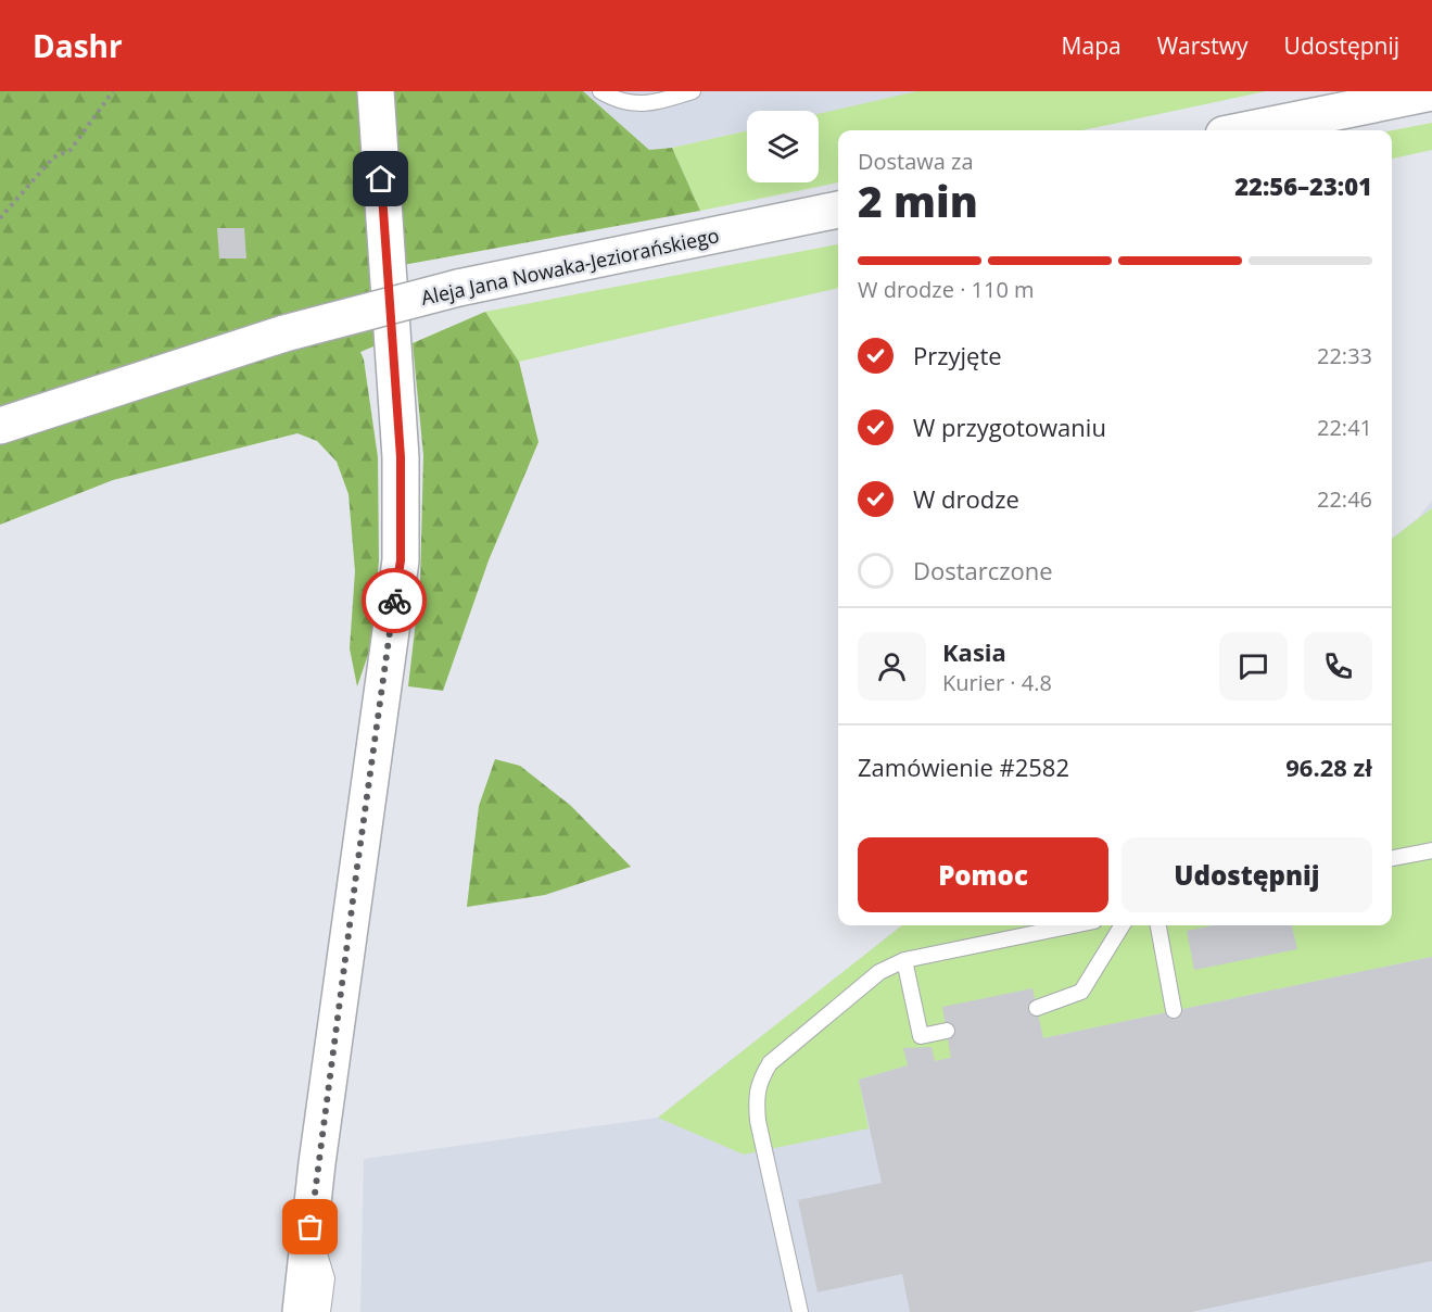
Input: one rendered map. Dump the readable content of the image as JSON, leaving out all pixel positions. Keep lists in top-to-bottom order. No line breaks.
{"streets":{"street":["Aleja Jana Nowaka-Jeziorańskiego"]},"page":{"header":"Dashr","nav":["Mapa","Warstwy","Udostępnij"],"heading":["2 min","Dostawa za","22:56–23:01"],"panel":["Kasia","Kurier · 4.8","Zamówienie #2582","96.28 zł"],"bar":"W drodze · 110 m","list":[["Przyjęte","22:33"],["W przygotowaniu","22:41"],["W drodze","22:46"],"Dostarczone"],"buttons":["Pomoc","Udostępnij"]}}
